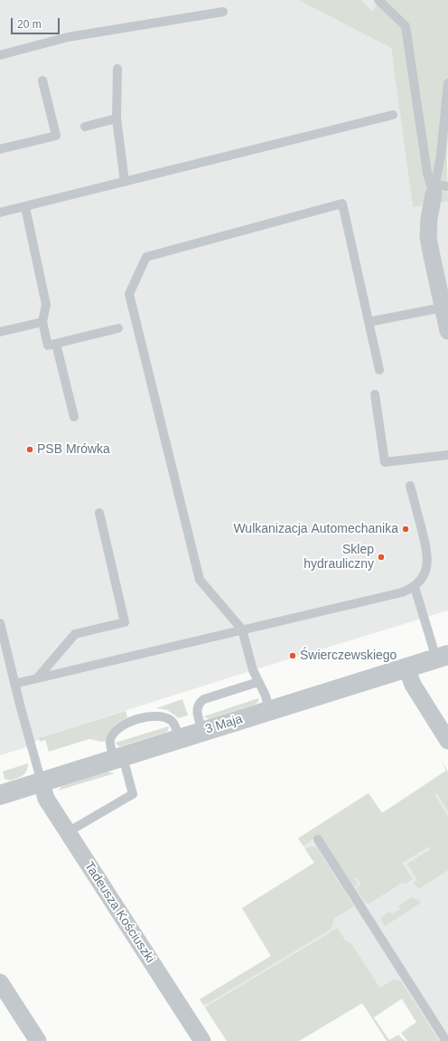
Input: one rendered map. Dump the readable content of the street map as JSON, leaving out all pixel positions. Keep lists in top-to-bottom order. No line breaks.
{"streets":{"street":["3 Maja","Tadeusza Kościuszki"]},"crossings":[["3 Maja","Tadeusza Kościuszki"]],"places":["PSB Mrówka","Wulkanizacja Automechanika","Sklep hydrauliczny","Świerczewskiego"],"scale_bar":"20 m"}
